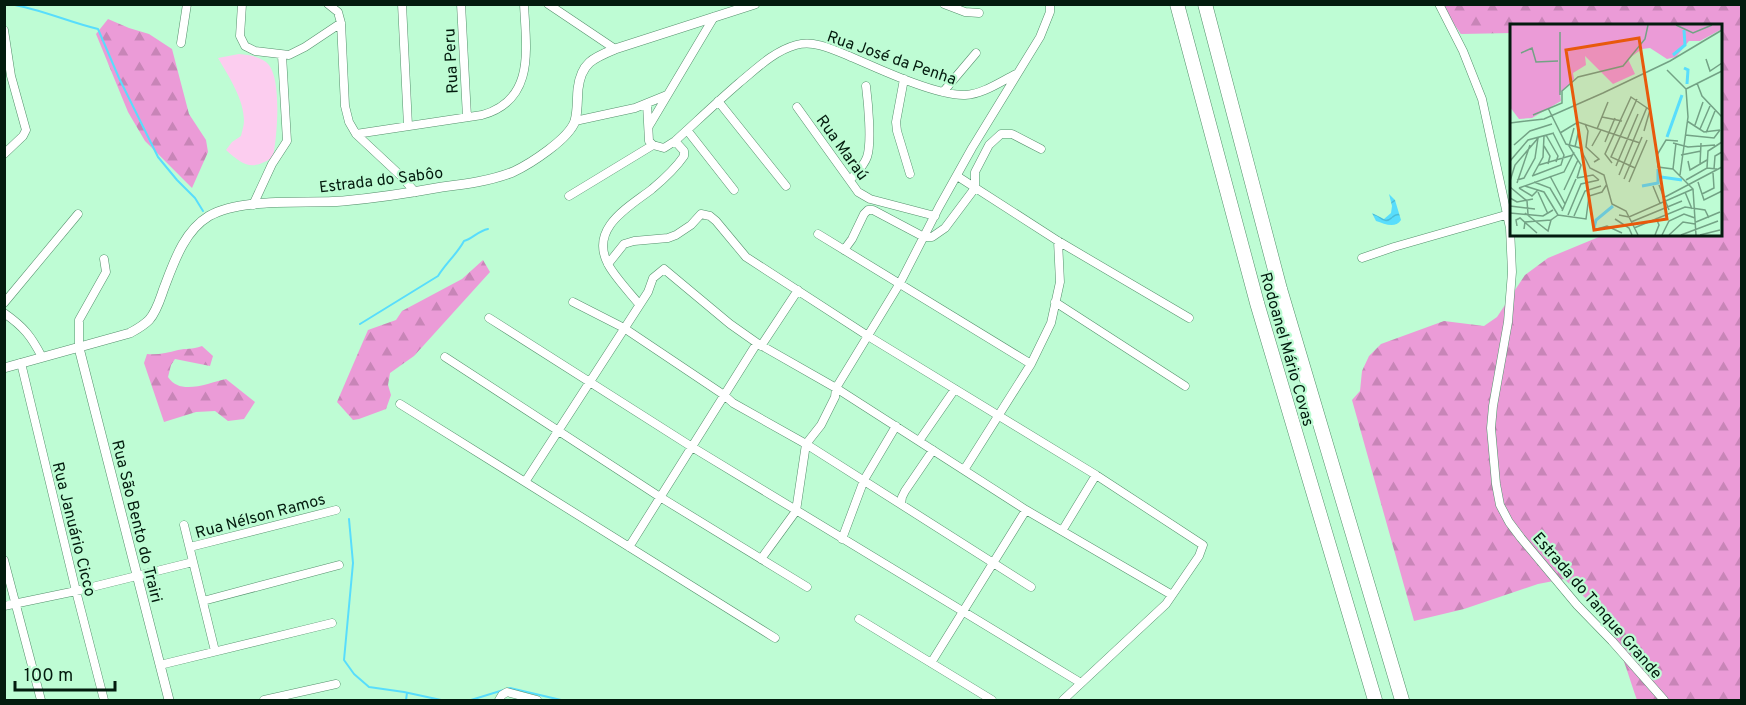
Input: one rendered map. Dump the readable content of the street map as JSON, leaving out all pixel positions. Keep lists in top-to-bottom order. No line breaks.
{"streets":{"highway":["Rodoanel Mário Covas"],"street":["Rua José da Penha","Rua Peru","Rua Maraú","Estrada do Sabôo","Rua Nélson Ramos","Rua São Bento do Trairi","Rua Januário Cicco","Estrada do Tanque Grande"]},"crossings":[["Estrada do Sabôo","Rua São Bento do Trairi"],["Estrada do Sabôo","Rua Januário Cicco"]],"scale_bar":"100 m"}
